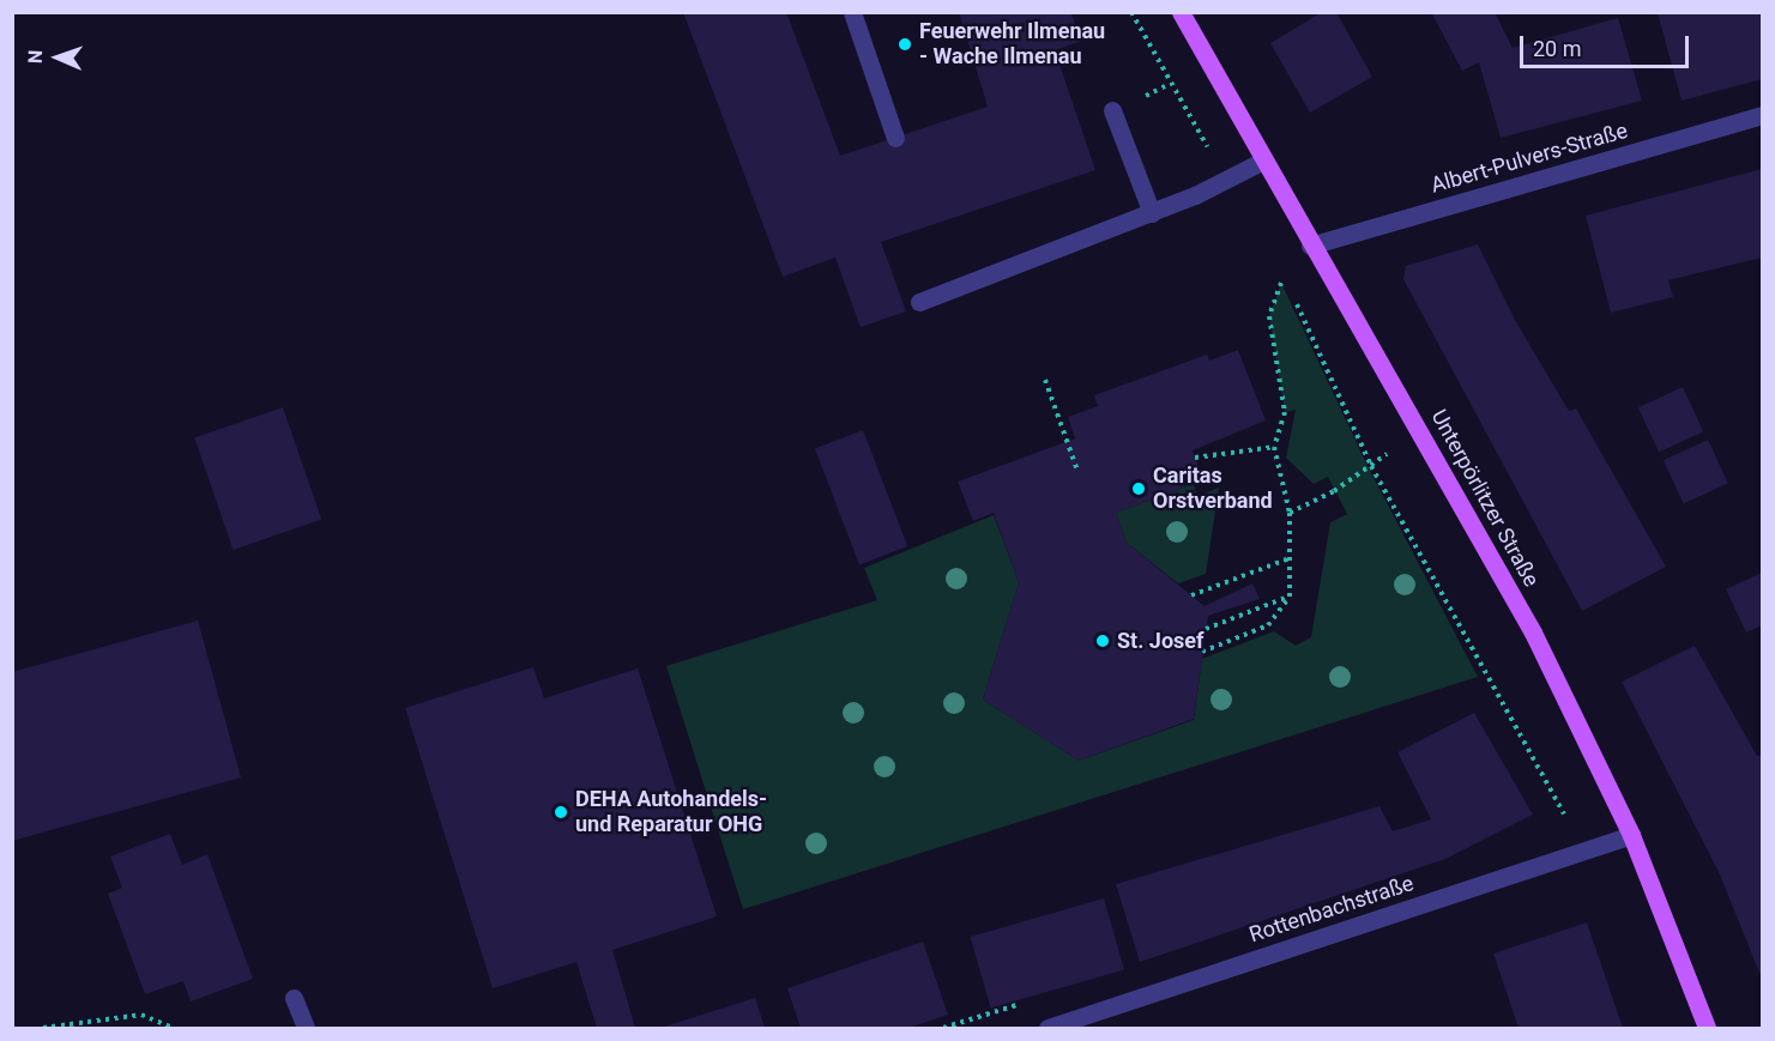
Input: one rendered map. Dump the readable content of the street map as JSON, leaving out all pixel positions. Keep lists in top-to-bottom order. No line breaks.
{"streets":{"main road":["Unterpörlitzer Straße"],"street":["Albert-Pulvers-Straße","Rottenbachstraße"]},"crossings":[["Albert-Pulvers-Straße","Unterpörlitzer Straße"],["Unterpörlitzer Straße","Rottenbachstraße"]],"places":["Feuerwehr Ilmenau - Wache Ilmenau","Caritas Orstverband","St. Josef","DEHA Autohandels- und Reparatur OHG"],"scale_bar":"20 m","north":"left"}
